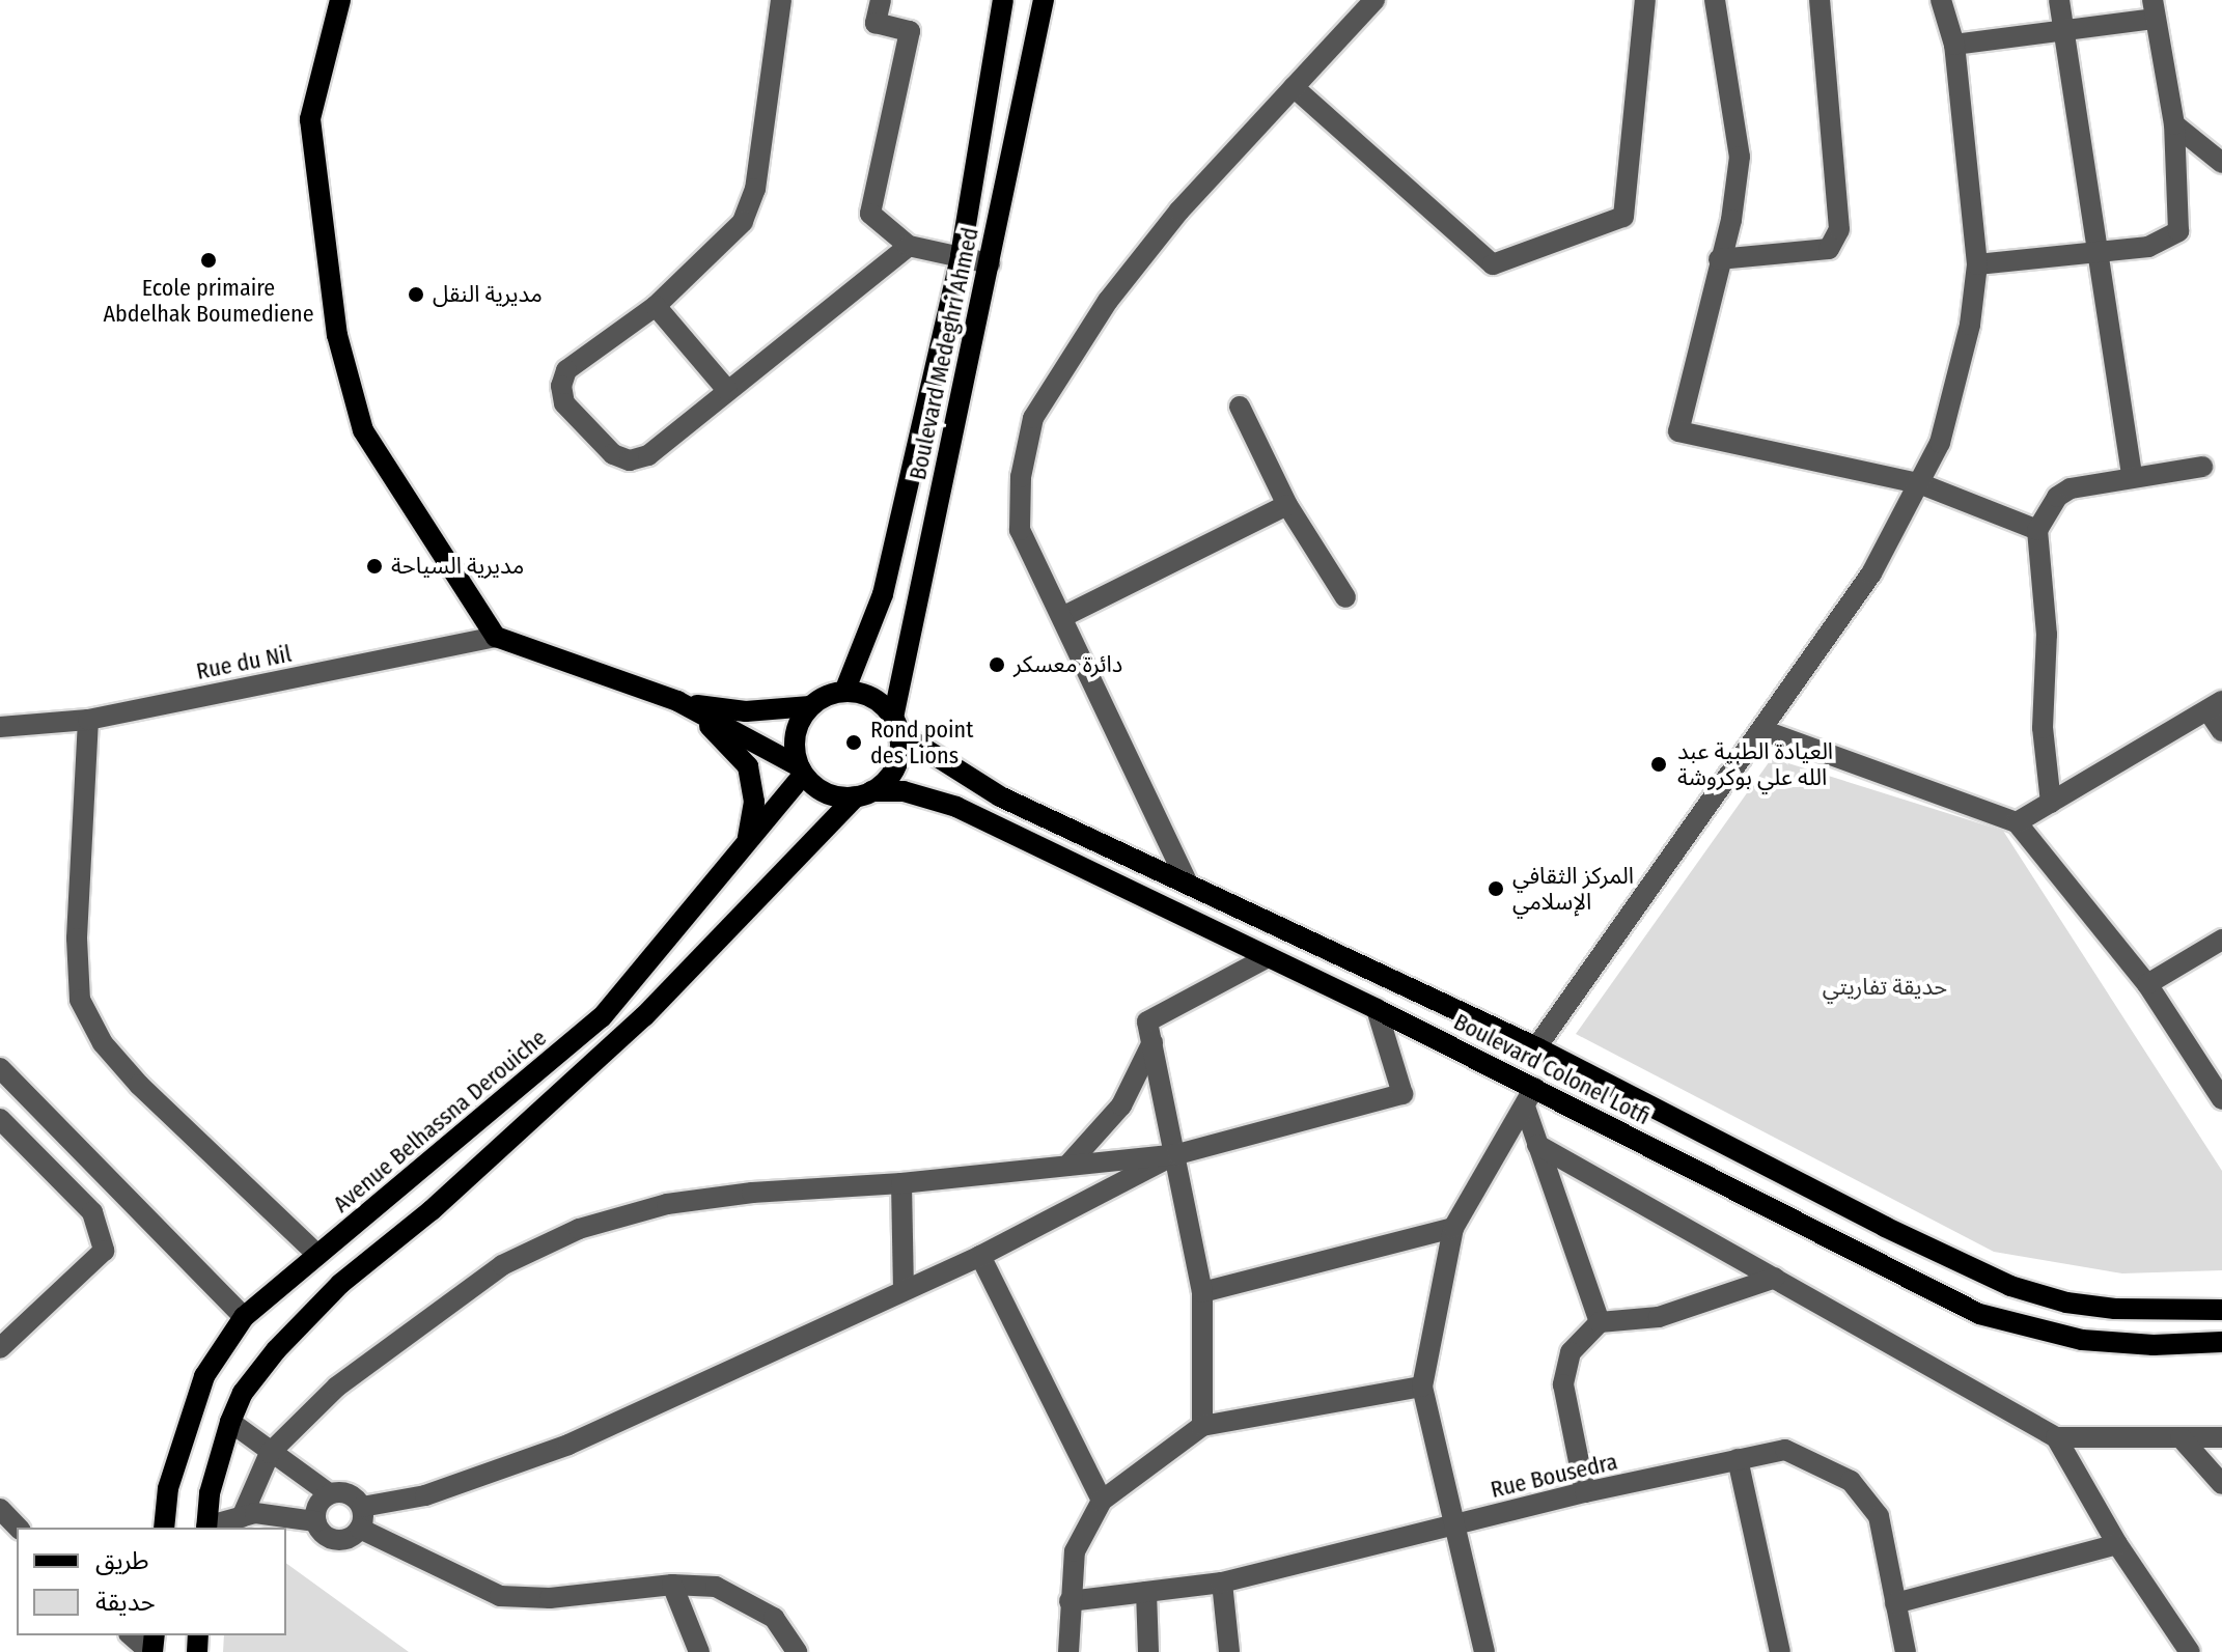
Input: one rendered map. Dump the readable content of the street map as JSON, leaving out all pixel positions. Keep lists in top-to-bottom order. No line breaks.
{"streets":{"main road":["Boulevard Medeghri Ahmed","Boulevard Colonel Lotfi","Avenue Belhassna Derouiche"],"street":["Rue du Nil","Rue Bousedra"]},"crossings":[["Boulevard Medeghri Ahmed","Boulevard Colonel Lotfi"],["Boulevard Medeghri Ahmed","Avenue Belhassna Derouiche"],["Boulevard Colonel Lotfi","Avenue Belhassna Derouiche"]],"parks":["حديقة تفاريتي"],"places":["Ecole primaire Abdelhak Boumediene","مديرية النقل","مديرية السياحة","دائرة معسكر","Rond point des Lions","العيادة الطبية عبد الله علي بوكروشة","المركز الثقافي الإسلامي"],"legend":["طريق","حديقة"]}
